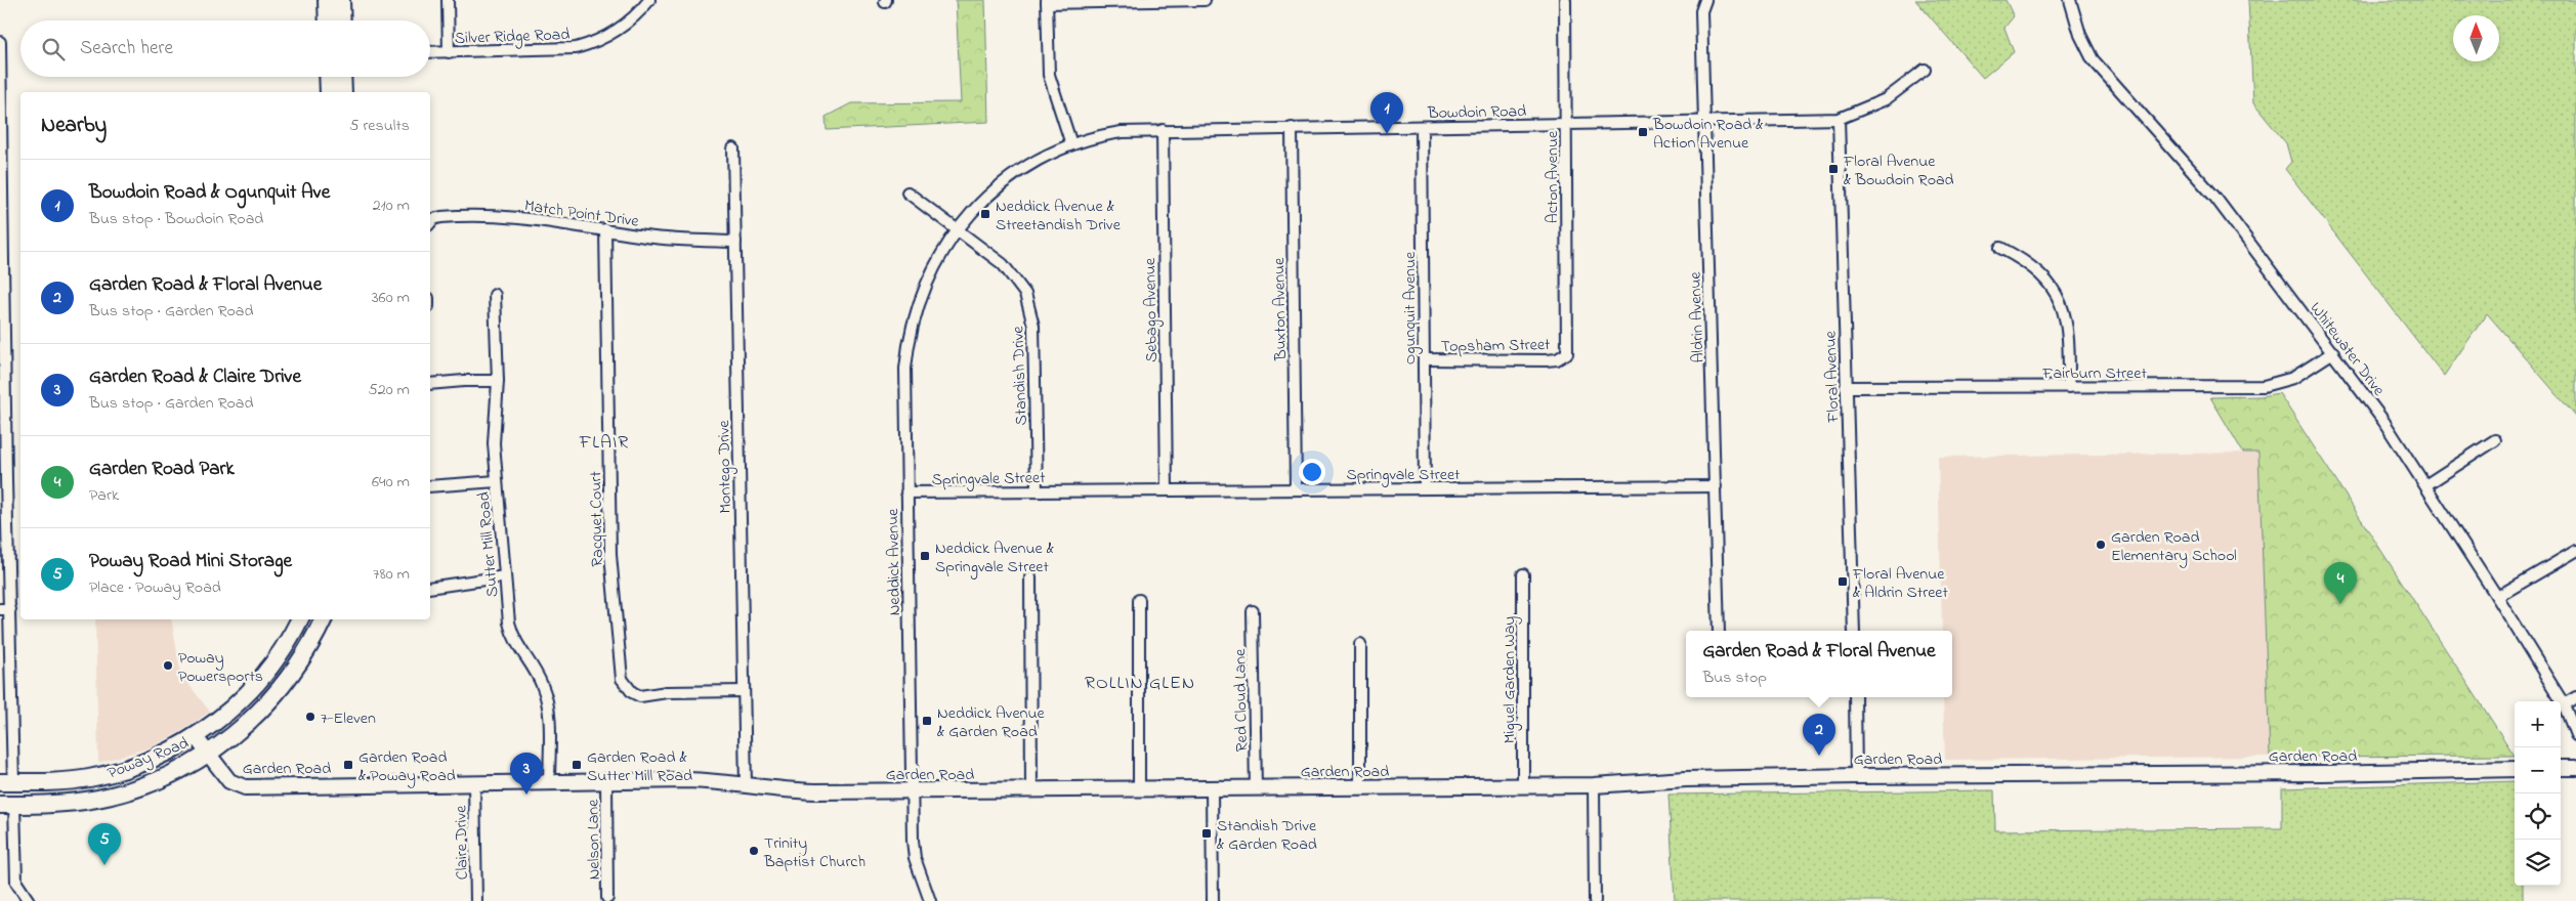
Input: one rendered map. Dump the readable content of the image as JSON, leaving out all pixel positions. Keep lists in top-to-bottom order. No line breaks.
{"streets":{"main road":["Poway Road"],"street":["Silver Ridge Road","Bowdoin Road","Acton Avenue","Match Point Drive","Ogunquit Avenue","Buxton Avenue","Sebago Avenue","Aldrin Avenue","Topsham Street","Whitewater Drive","Fairburn Street","Standish Drive","Floral Avenue","Montego Drive","Springvale Street","Racquet Court","Sutter Mill Road","Neddick Avenue","Miguel Garden Way","Red Cloud Lane","Garden Road","Nelson Lane","Claire Drive"]},"crossings":[["Bowdoin Road","Acton Avenue"],["Bowdoin Road","Ogunquit Avenue"],["Bowdoin Road","Buxton Avenue"],["Bowdoin Road","Sebago Avenue"],["Bowdoin Road","Aldrin Avenue"],["Bowdoin Road","Standish Drive"],["Bowdoin Road","Floral Avenue"],["Bowdoin Road","Neddick Avenue"],["Acton Avenue","Topsham Street"],["Match Point Drive","Montego Drive"],["Match Point Drive","Racquet Court"],["Ogunquit Avenue","Topsham Street"],["Ogunquit Avenue","Springvale Street"],["Buxton Avenue","Springvale Street"],["Sebago Avenue","Springvale Street"],["Aldrin Avenue","Springvale Street"],["Whitewater Drive","Fairburn Street"],["Fairburn Street","Floral Avenue"],["Standish Drive","Springvale Street"],["Standish Drive","Neddick Avenue"],["Montego Drive","Racquet Court"],["Montego Drive","Garden Road"],["Springvale Street","Neddick Avenue"],["Sutter Mill Road","Garden Road"],["Neddick Avenue","Garden Road"],["Miguel Garden Way","Garden Road"],["Red Cloud Lane","Garden Road"],["Garden Road","Poway Road"],["Garden Road","Nelson Lane"],["Garden Road","Claire Drive"]],"districts":["FLAIR","ROLLIN GLEN"],"places":{"transit":["Bowdoin Road & Action Avenue","Floral Avenue & Bowdoin Road","Neddick Avenue & Streetandish Drive","Neddick Avenue & Springvale Street","Floral Avenue & Aldrin Street","Neddick Avenue & Garden Road","Garden Road & Poway Road","Garden Road & Sutter Mill Road","Standish Drive & Garden Road"],"other":["Garden Road Elementary School","Poway Powersports","7-Eleven","Trinity Baptist Church"]},"north":"top","page":{"search":"Search here","pins":["1","4","2","3","5"],"heading":["Nearby","5 results"],"list":[{"mark":"1","name":"Bowdoin Road & Ogunquit Ave","note":"Bus stop · Bowdoin Road","value":"210 m"},{"mark":"2","name":"Garden Road & Floral Avenue","note":"Bus stop · Garden Road","value":"360 m"},{"mark":"3","name":"Garden Road & Claire Drive","note":"Bus stop · Garden Road","value":"520 m"},{"mark":"4","name":"Garden Road Park","note":"Park","value":"640 m"},{"mark":"5","name":"Poway Road Mini Storage","note":"Place · Poway Road","value":"780 m"}],"popup":["Garden Road & Floral Avenue","Bus stop"],"map_buttons":["+","−"]}}
